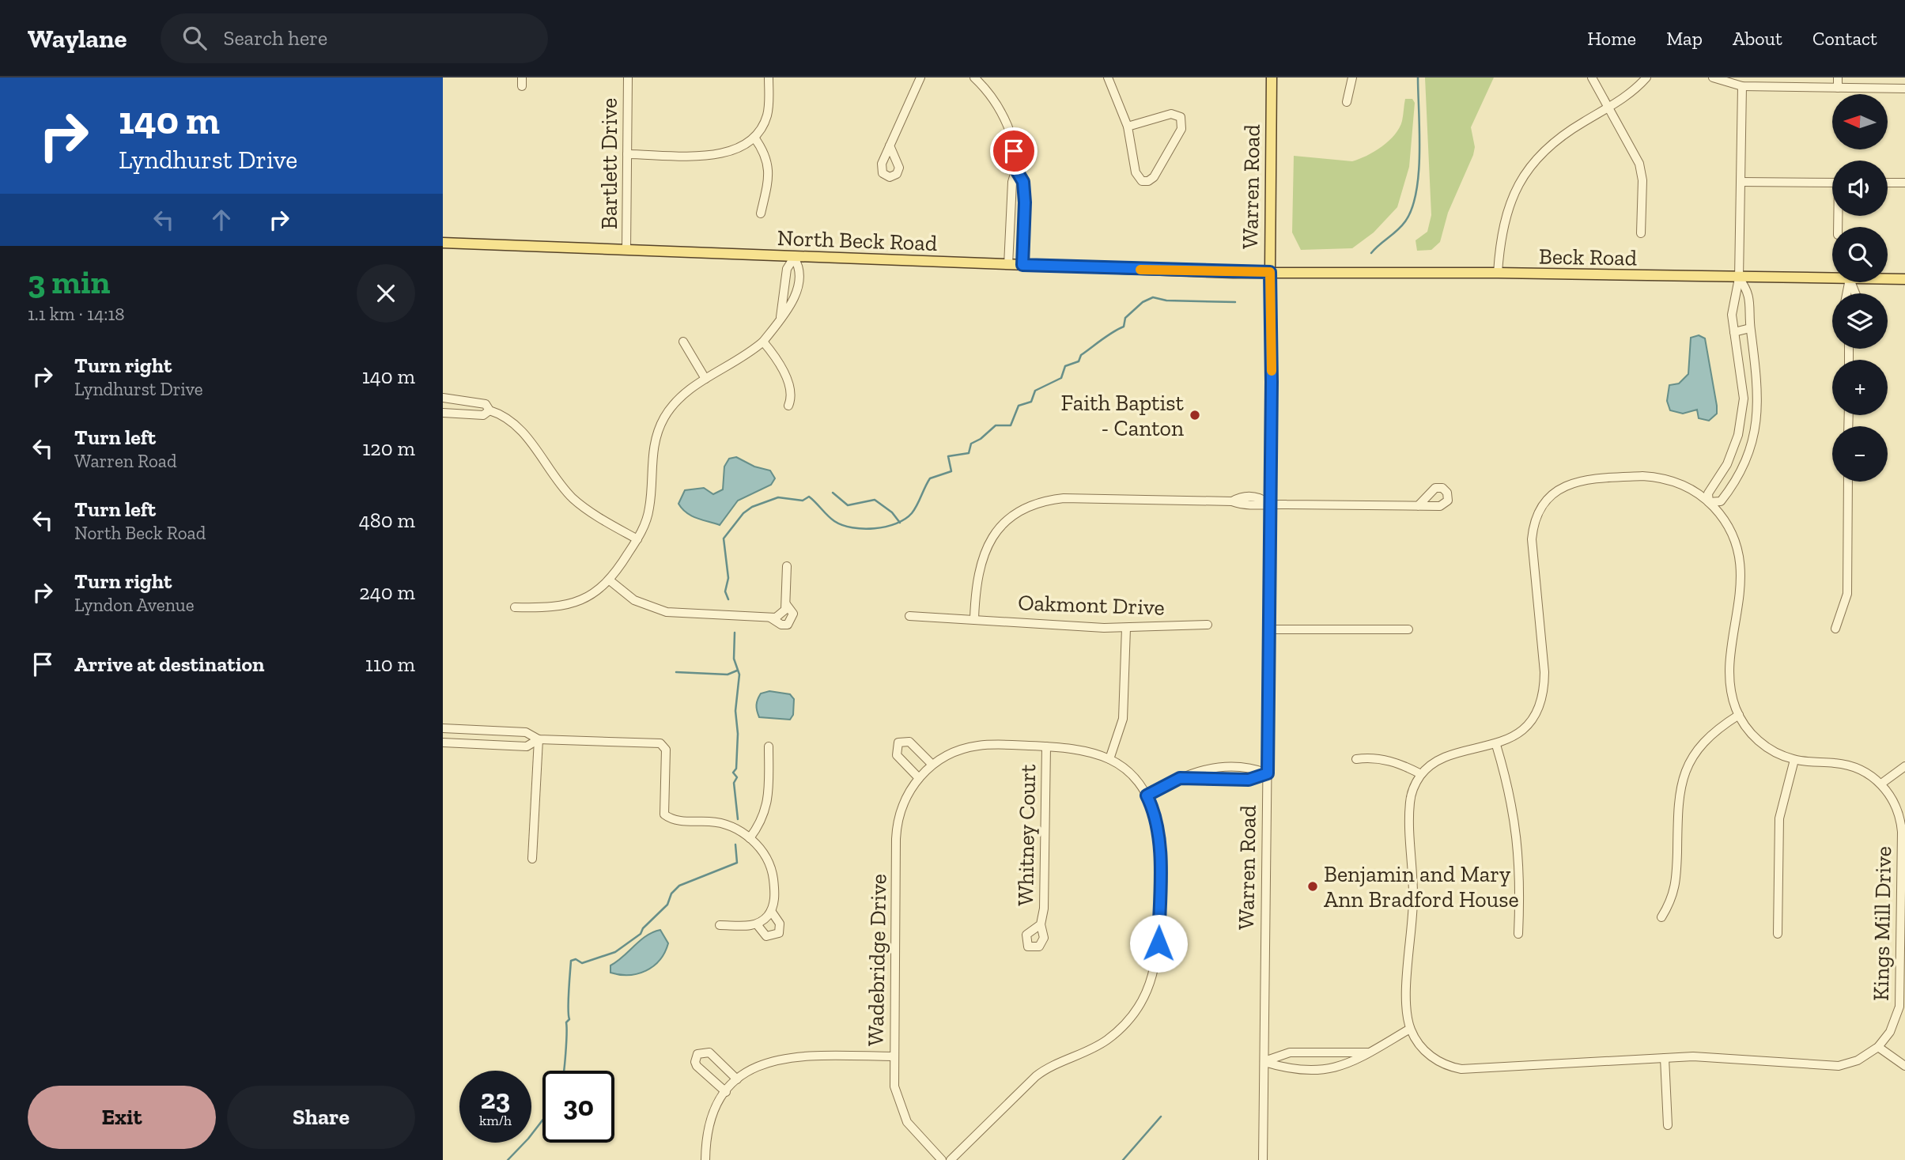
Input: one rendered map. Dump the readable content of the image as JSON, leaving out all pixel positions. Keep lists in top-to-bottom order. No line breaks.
{"streets":{"main road":["Warren Road","North Beck Road","Beck Road"],"street":["Bartlett Drive","Oakmont Drive","Whitney Court","Kings Mill Drive","Wadebridge Drive"]},"crossings":[["Bartlett Drive","North Beck Road"],["Warren Road","North Beck Road"],["Warren Road","Beck Road"],["North Beck Road","Beck Road"],["Whitney Court","Wadebridge Drive"]],"places":["Faith Baptist - Canton","Benjamin and Mary Ann Bradford House"],"north":"left","page":{"header":"Waylane","search":"Search here","nav":["Home","Map","About","Contact"],"turn":["140 m","Lyndhurst Drive"],"map_buttons":["+","−"],"heading":["3 min","1.1 km · 14:18"],"list":[{"name":"Turn right","note":"Lyndhurst Drive","value":"140 m"},{"name":"Turn left","note":"Warren Road","value":"120 m"},{"name":"Turn left","note":"North Beck Road","value":"480 m"},{"name":"Turn right","note":"Lyndon Avenue","value":"240 m"},{"name":"Arrive at destination","value":"110 m"}],"speed":"23 km/h","limit":"30","buttons":["Exit","Share"]}}
